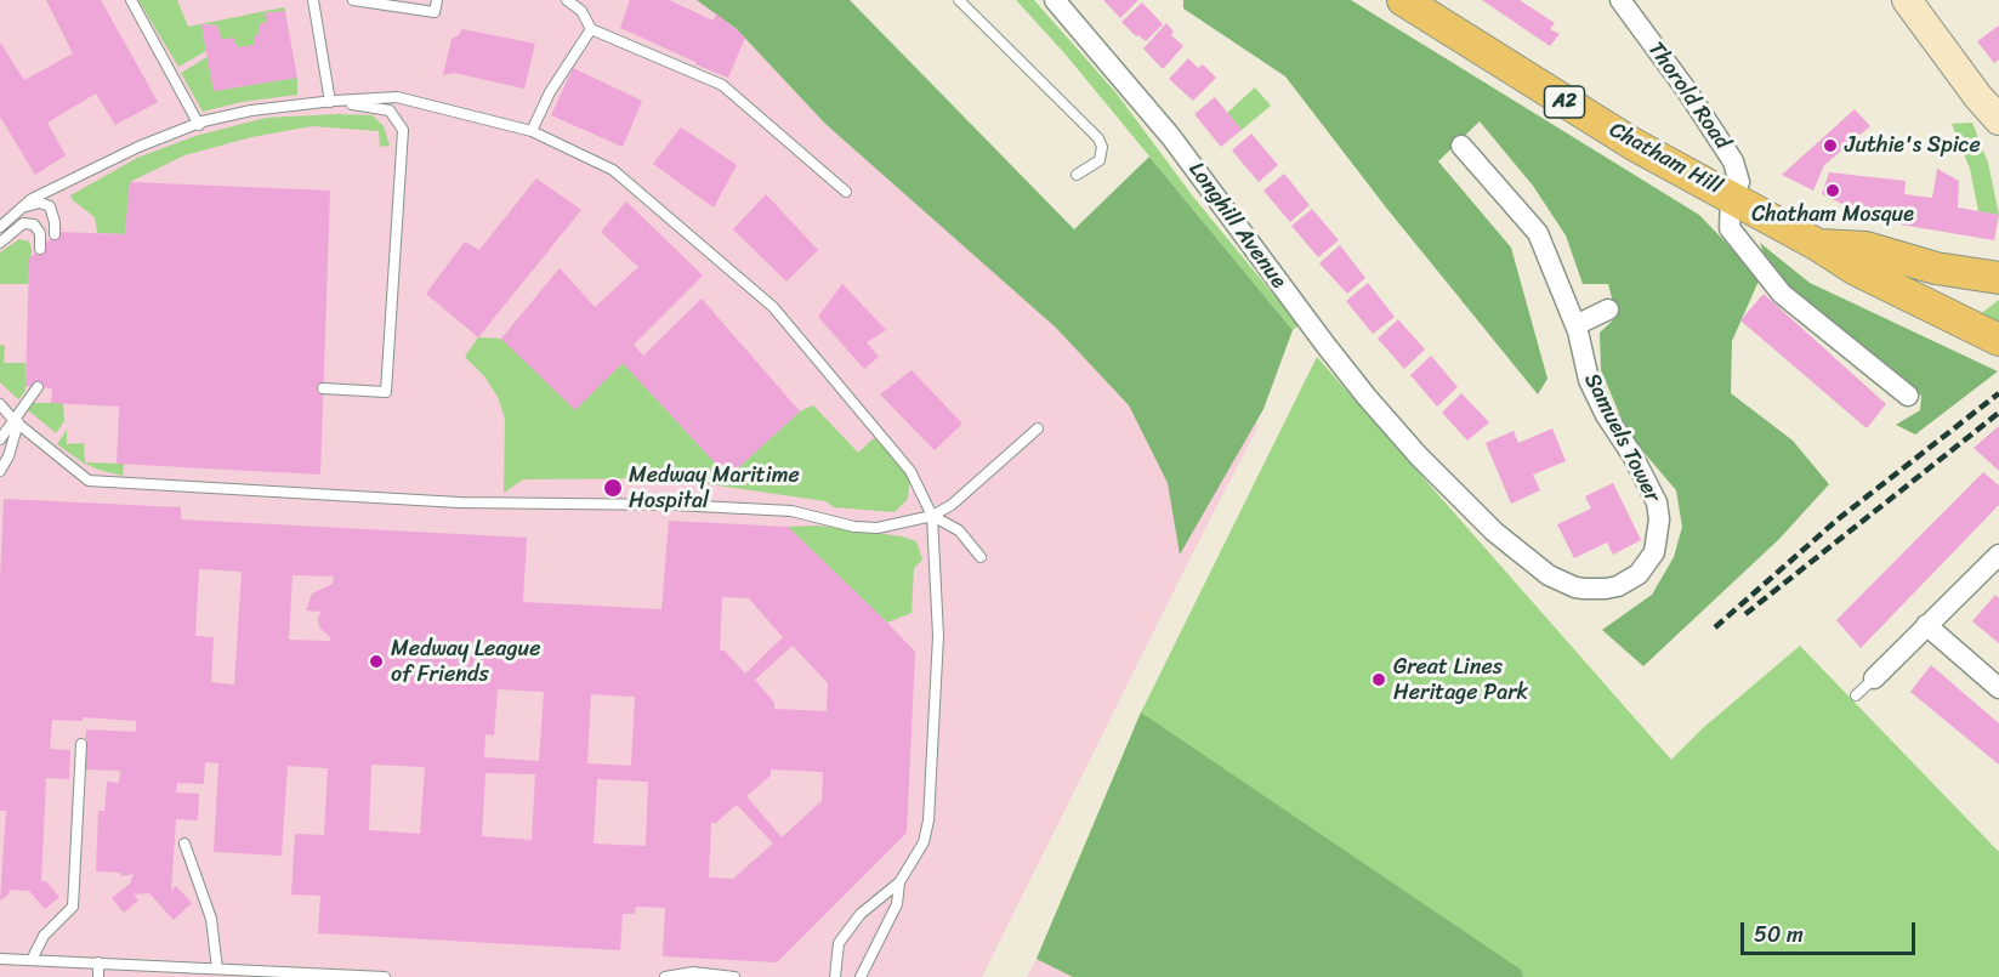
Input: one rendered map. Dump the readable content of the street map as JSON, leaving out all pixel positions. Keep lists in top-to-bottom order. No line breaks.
{"streets":{"main road":["A2","Chatham Hill"],"street":["Thorold Road","Longhill Avenue","Samuels Tower"]},"crossings":[["Thorold Road","Chatham Hill"],["Longhill Avenue","Samuels Tower"]],"places":["Juthie's Spice","Chatham Mosque","Medway Maritime Hospital","Medway League of Friends","Great Lines Heritage Park"],"scale_bar":"50 m"}
